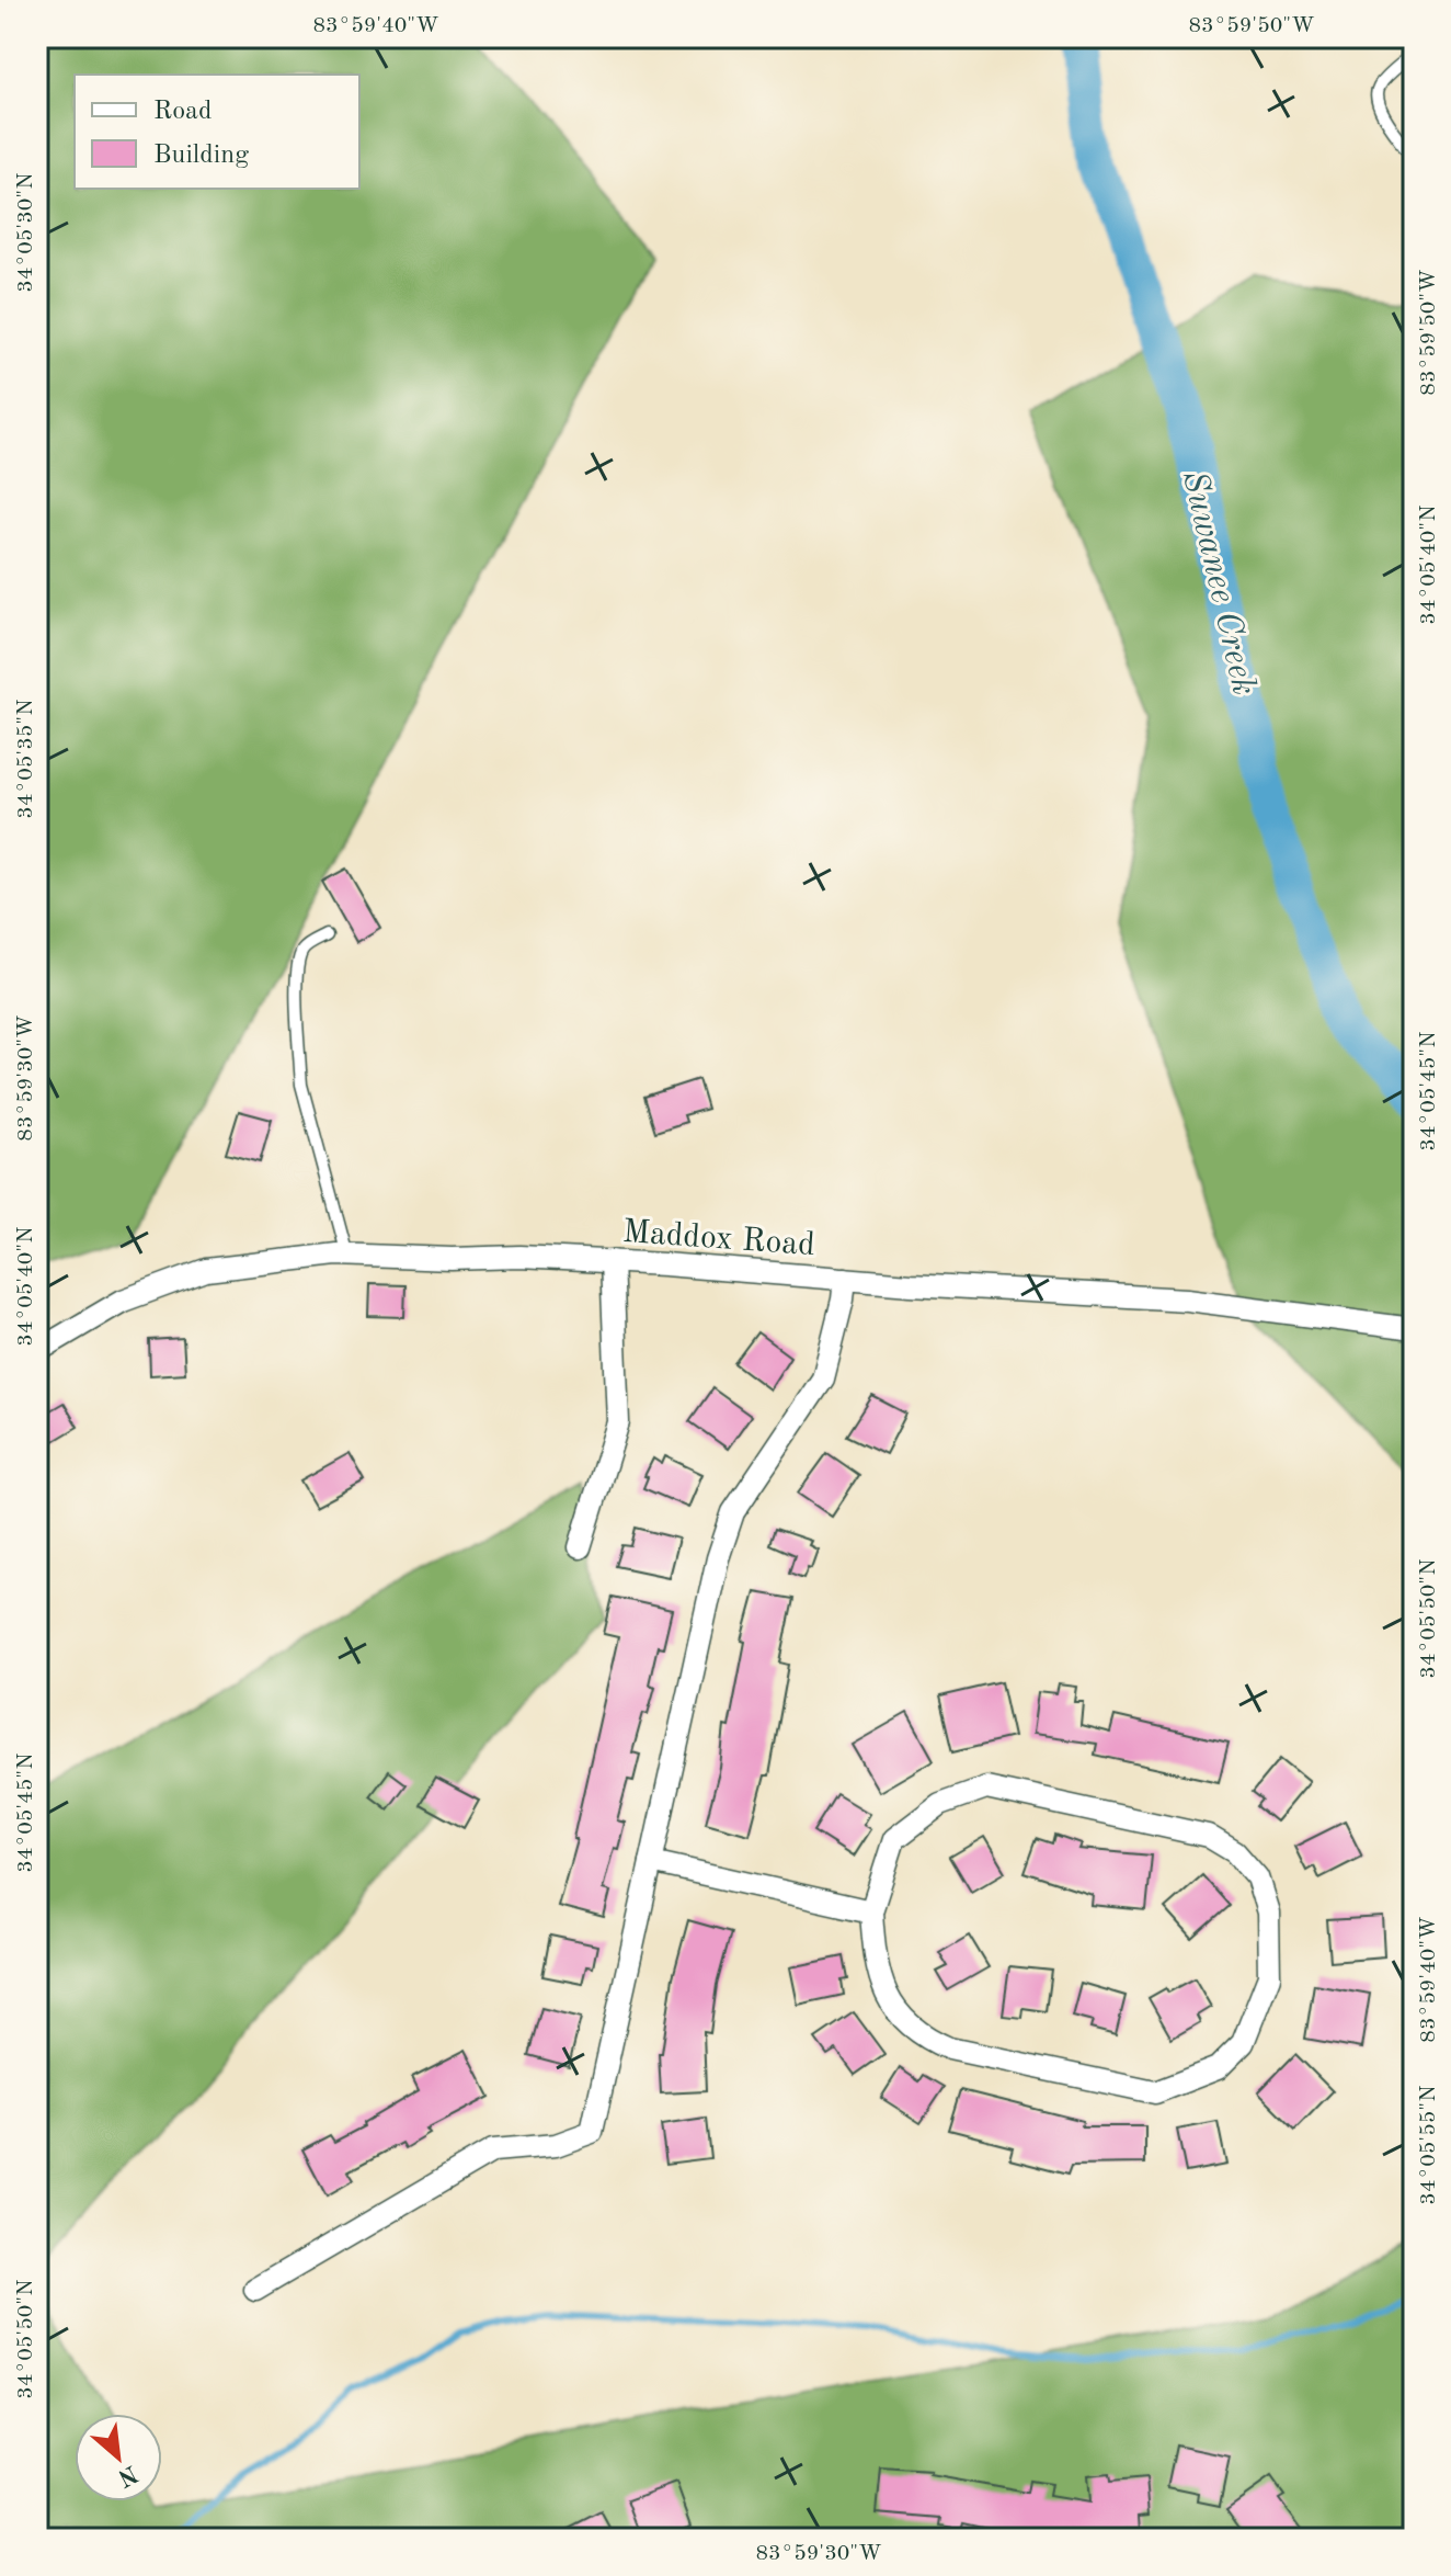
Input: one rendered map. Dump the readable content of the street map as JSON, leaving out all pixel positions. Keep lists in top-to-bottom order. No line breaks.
{"streets":{"street":["Maddox Road"]},"water":["Suwanee Creek"],"legend":["Road","Building"],"north":"bottom right","coordinates":["83°59'40\"W","83°59'50\"W","34°05'30\"N","34°05'40\"N","34°05'35\"N","83°59'30\"W","34°05'45\"N","34°05'50\"N","34°05'55\"N"]}
